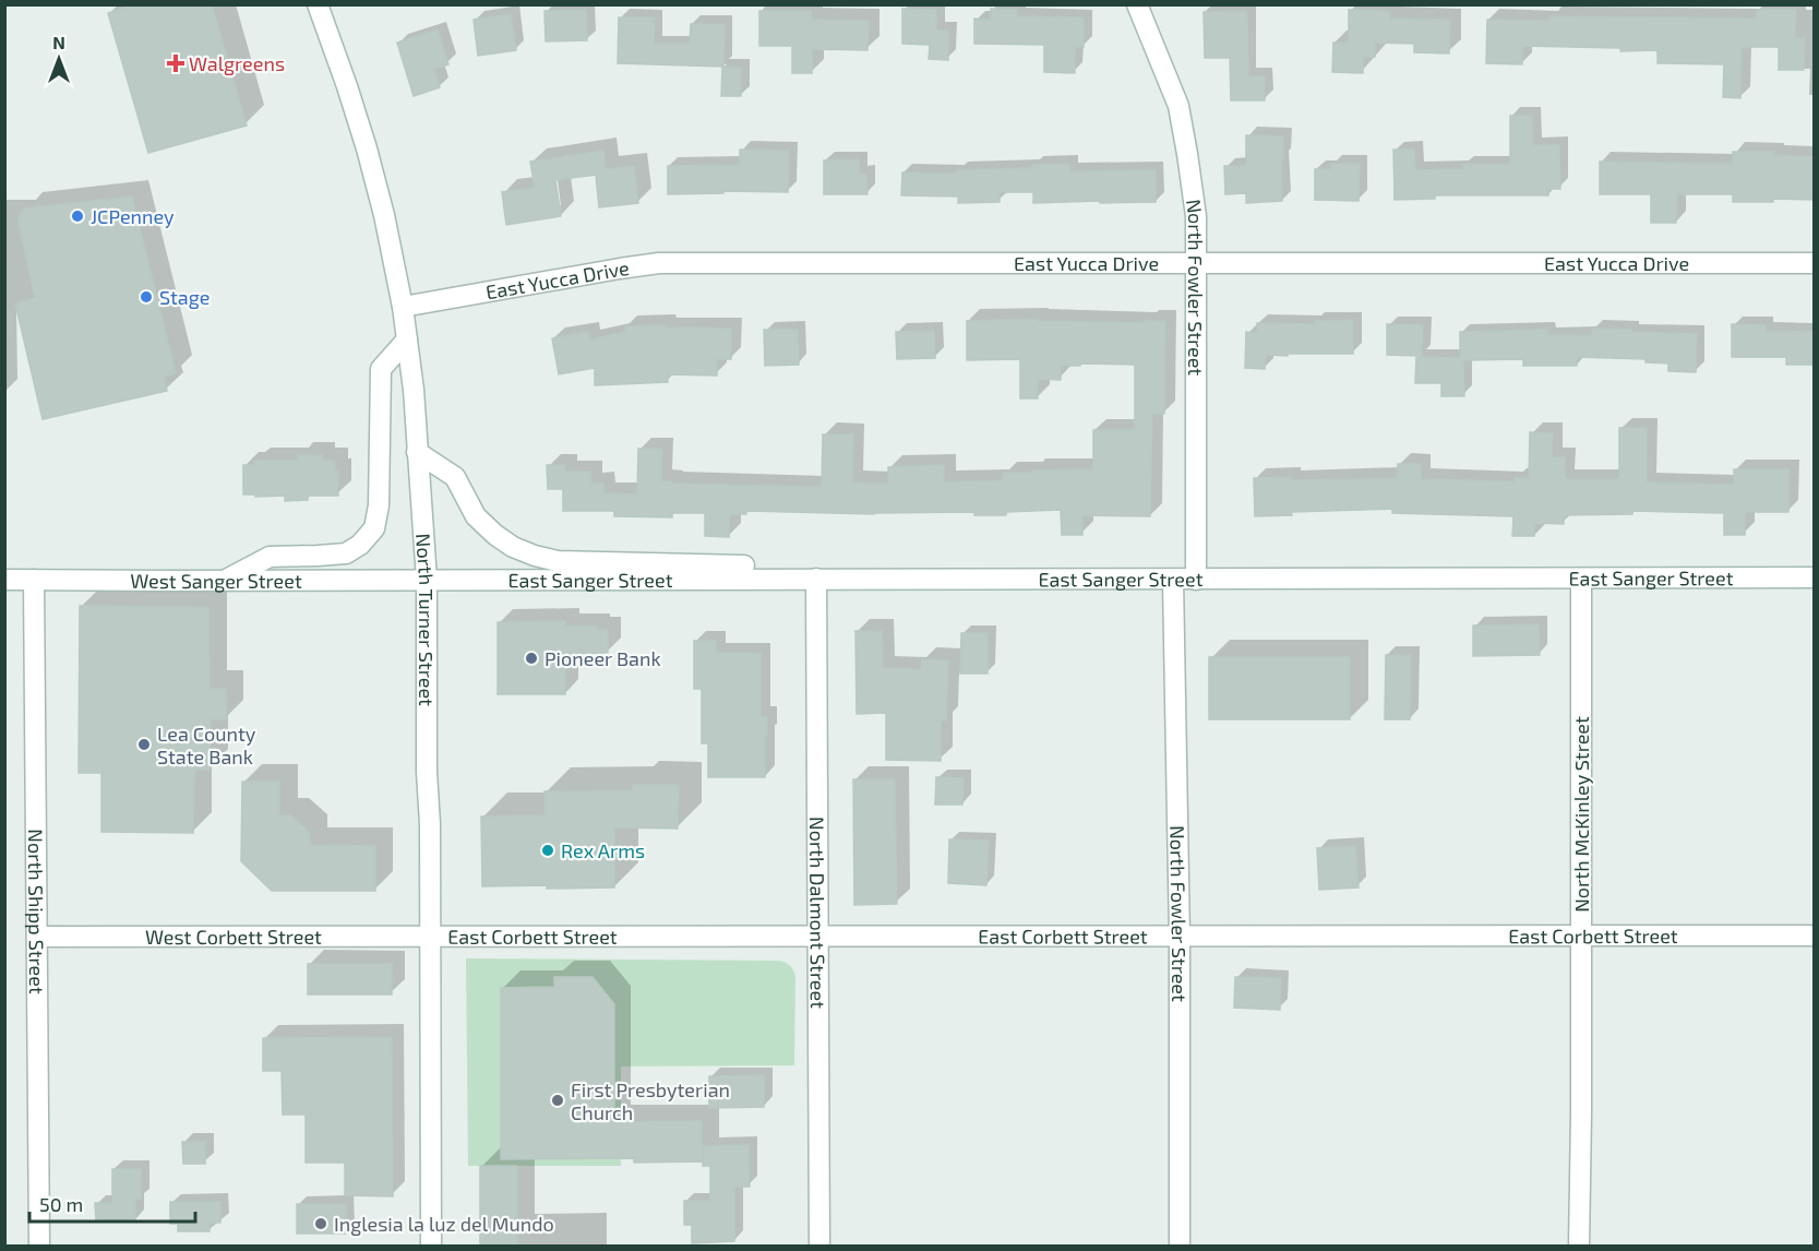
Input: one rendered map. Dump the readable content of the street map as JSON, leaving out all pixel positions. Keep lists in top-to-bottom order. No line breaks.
{"streets":{"street":["East Yucca Drive","North Fowler Street","East Sanger Street","West Sanger Street","North Turner Street","North McKinley Street","North Shipp Street","North Dalmont Street","East Corbett Street","West Corbett Street"]},"crossings":[["East Yucca Drive","North Fowler Street"],["East Yucca Drive","North Turner Street"],["North Fowler Street","East Sanger Street"],["North Fowler Street","East Corbett Street"],["East Sanger Street","West Sanger Street"],["East Sanger Street","North Turner Street"],["East Sanger Street","North McKinley Street"],["East Sanger Street","North Dalmont Street"],["West Sanger Street","North Turner Street"],["West Sanger Street","North Shipp Street"],["North Turner Street","East Corbett Street"],["North Turner Street","West Corbett Street"],["North McKinley Street","East Corbett Street"],["North Shipp Street","West Corbett Street"],["North Dalmont Street","East Corbett Street"],["East Corbett Street","West Corbett Street"]],"places":{"health":["Walgreens"],"other":["JCPenney","Stage","Pioneer Bank","Lea County State Bank","Rex Arms","First Presbyterian Church","Inglesia la luz del Mundo"]},"scale_bar":"50 m","north":"top"}
